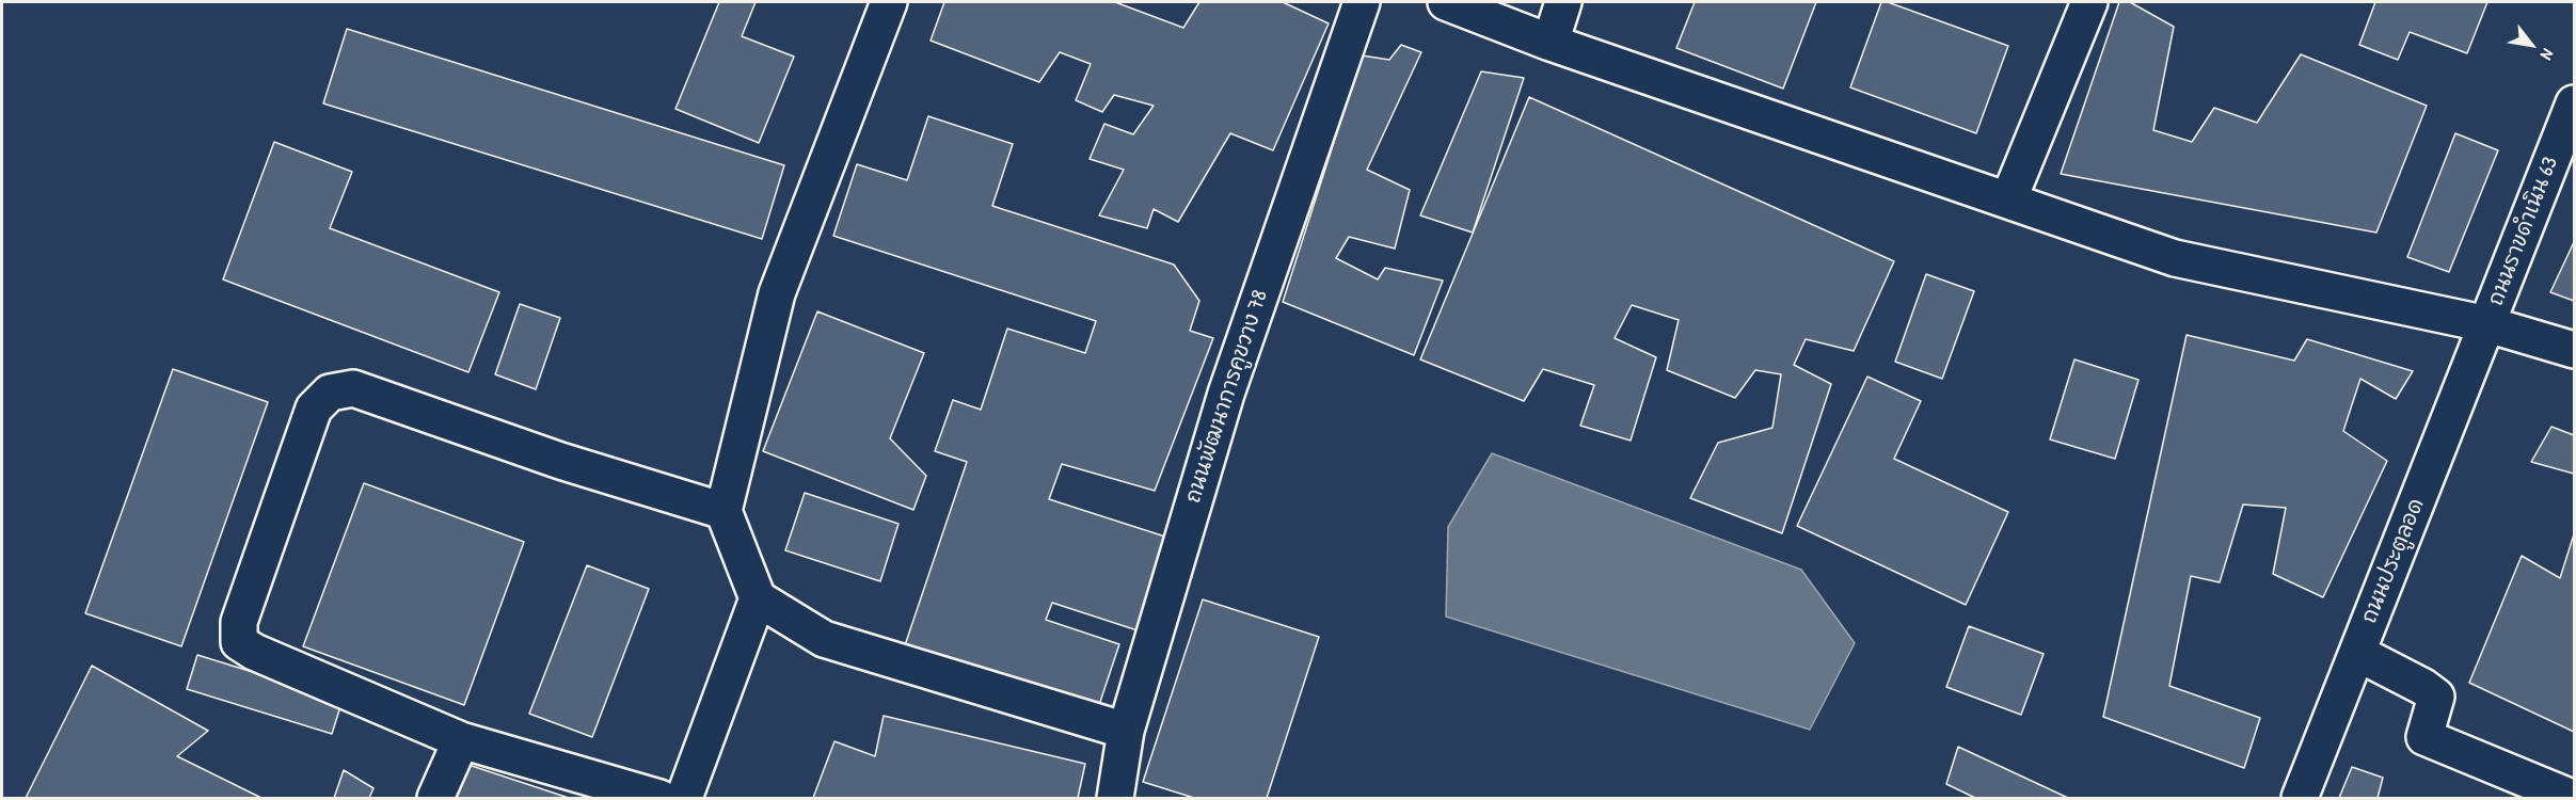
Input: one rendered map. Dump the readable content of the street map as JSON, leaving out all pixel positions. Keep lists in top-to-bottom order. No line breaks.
{"streets":{"street":["ถนนราขดำเนิน 63","ถนนพัฒนาการคูขวาง 78","ถนนประตูลอด"]},"crossings":[["ถนนราขดำเนิน 63","ถนนประตูลอด"]],"north":"bottom right"}
